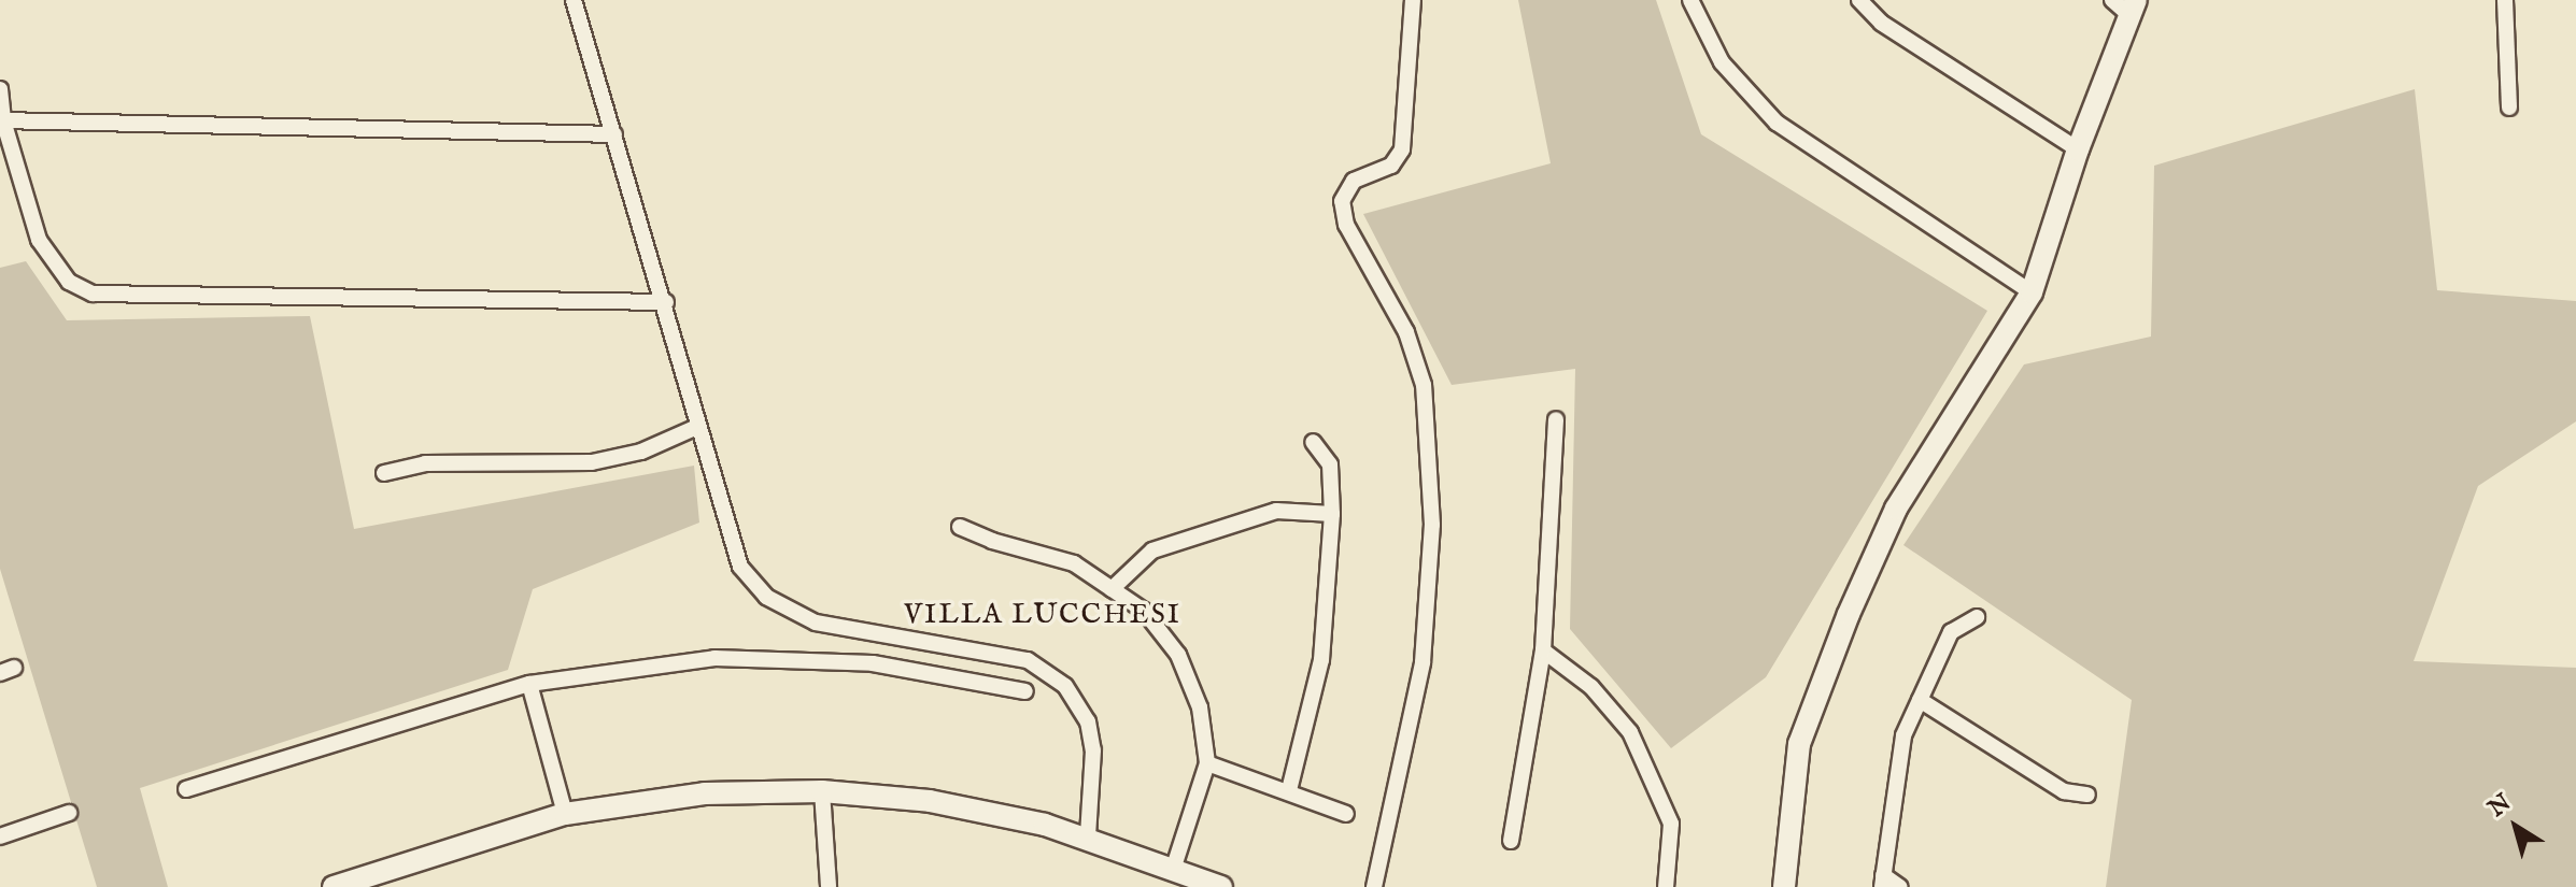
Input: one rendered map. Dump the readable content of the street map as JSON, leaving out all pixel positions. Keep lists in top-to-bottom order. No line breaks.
{"districts":["VILLA LUCCHESI"],"north":"top left"}
